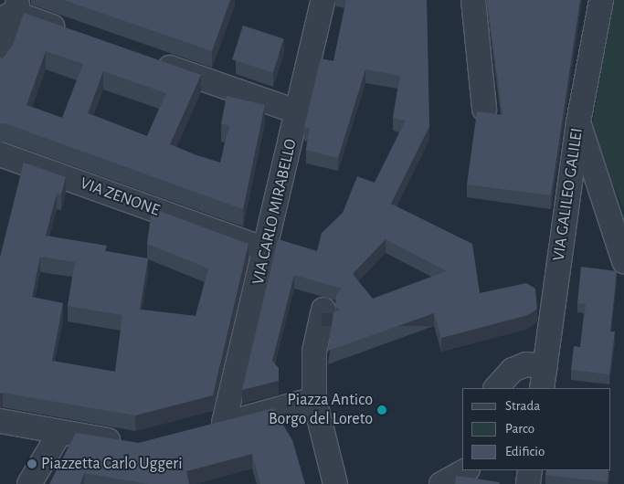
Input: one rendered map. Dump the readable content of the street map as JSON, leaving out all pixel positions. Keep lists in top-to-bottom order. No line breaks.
{"streets":{"street":["VIA GALILEO GALILEI","VIA ZENONE","VIA CARLO MIRABELLO"]},"crossings":[["VIA ZENONE","VIA CARLO MIRABELLO"]],"places":["Piazza Antico Borgo del Loreto","Piazzetta Carlo Uggeri"],"legend":["Strada","Parco","Edificio"]}
